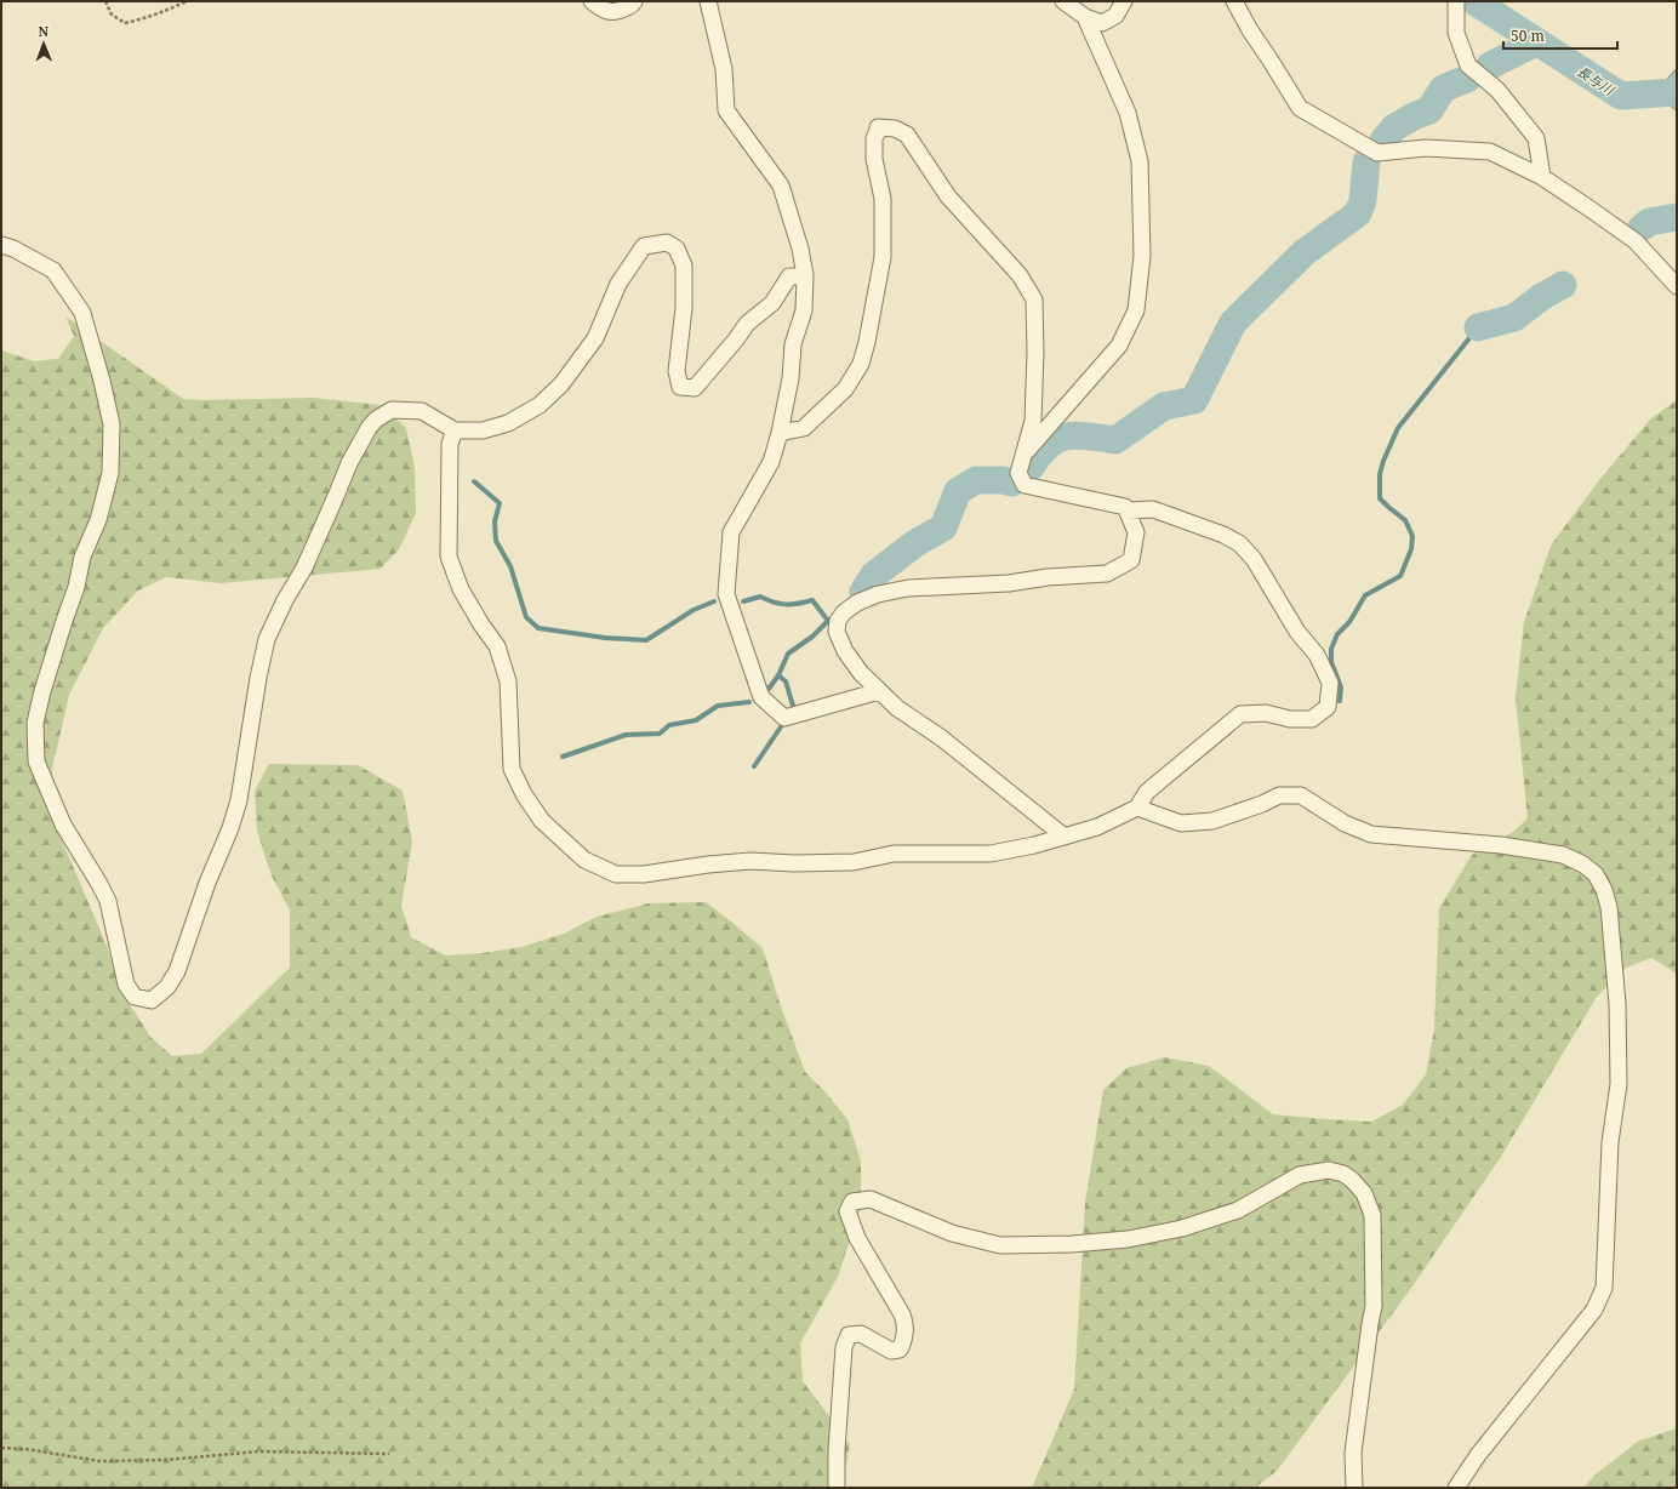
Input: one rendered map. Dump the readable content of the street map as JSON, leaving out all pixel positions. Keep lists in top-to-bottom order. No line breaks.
{"water":["長与川"],"scale_bar":"50 m","north":"top"}
